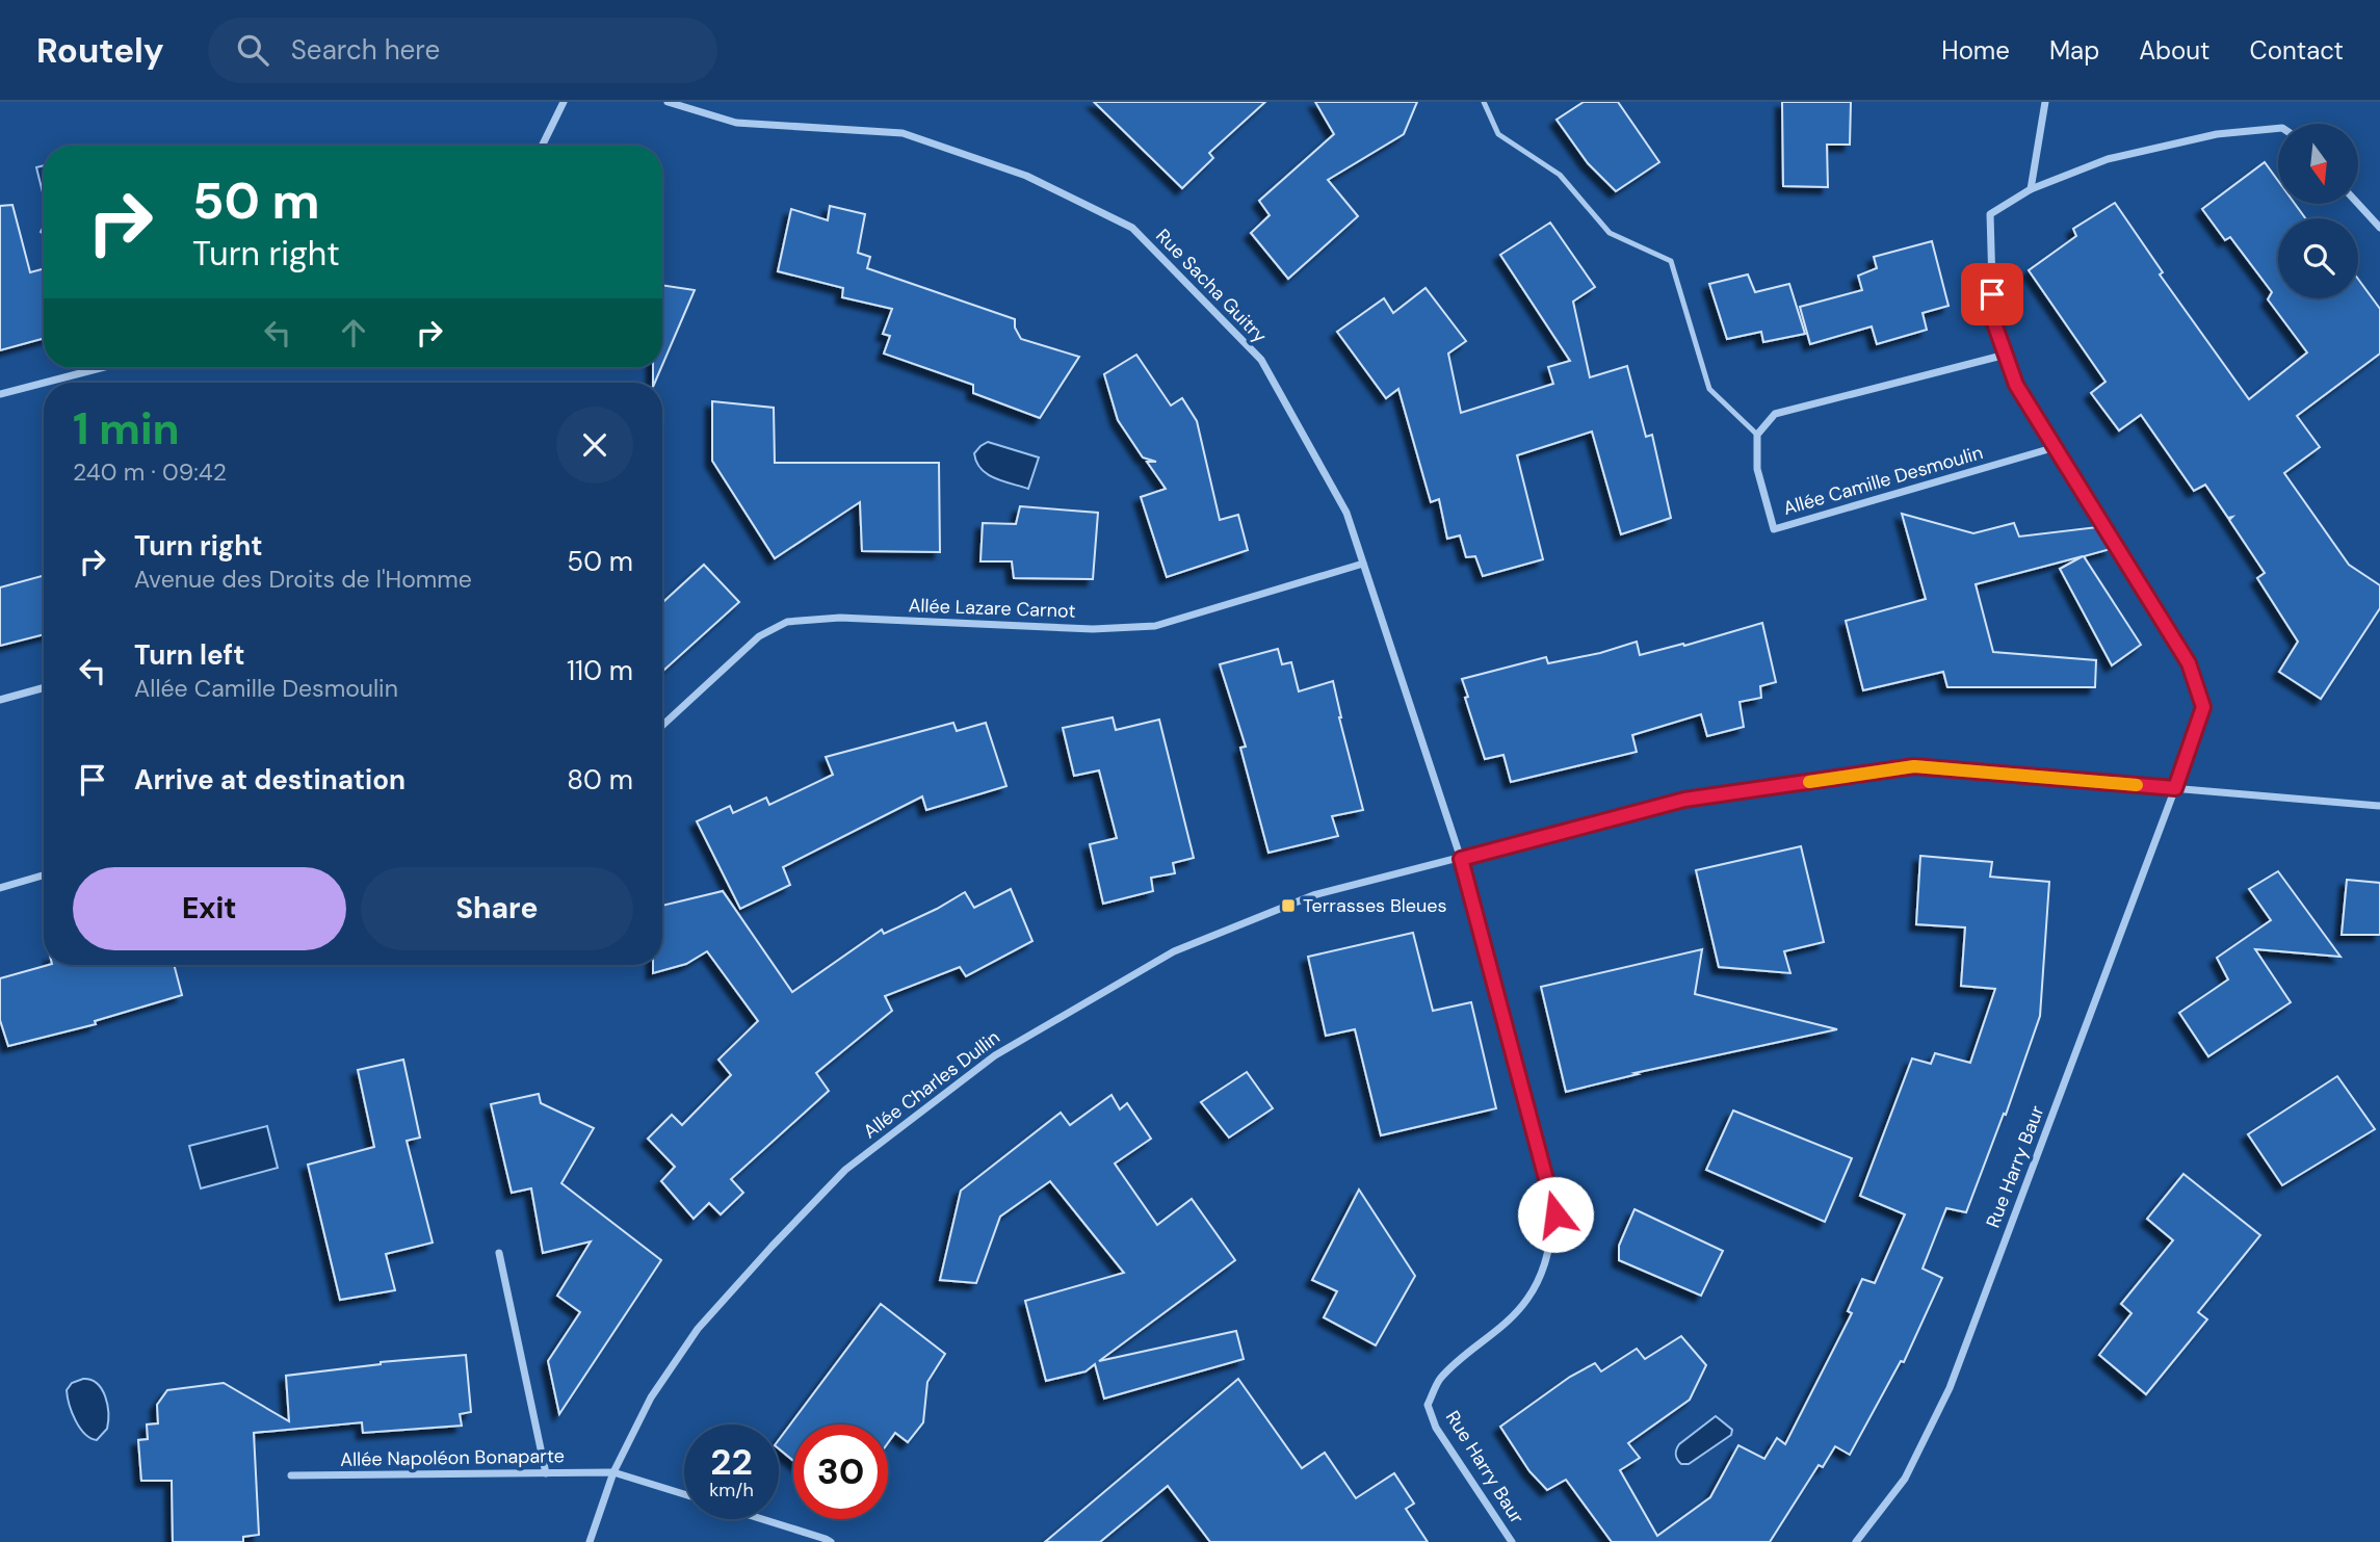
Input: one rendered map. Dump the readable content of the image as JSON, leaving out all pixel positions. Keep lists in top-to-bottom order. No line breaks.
{"streets":{"street":["Rue Sacha Guitry","Allée Camille Desmoulin","Allée Lazare Carnot","Allée Charles Dullin","Rue Harry Baur","Allée Napoléon Bonaparte"]},"crossings":[["Rue Sacha Guitry","Allée Lazare Carnot"],["Rue Sacha Guitry","Allée Charles Dullin"],["Rue Sacha Guitry","Rue Harry Baur"],["Allée Charles Dullin","Rue Harry Baur"],["Allée Charles Dullin","Allée Napoléon Bonaparte"]],"places":{"transit":["Terrasses Bleues"]},"north":"bottom","page":{"header":"Routely","search":"Search here","nav":["Home","Map","About","Contact"],"turn":["50 m","Turn right"],"heading":["1 min","240 m · 09:42"],"list":[{"name":"Turn right","note":"Avenue des Droits de l'Homme","value":"50 m"},{"name":"Turn left","note":"Allée Camille Desmoulin","value":"110 m"},{"name":"Arrive at destination","value":"80 m"}],"buttons":["Exit","Share"],"speed":"22 km/h","limit":"30"}}
